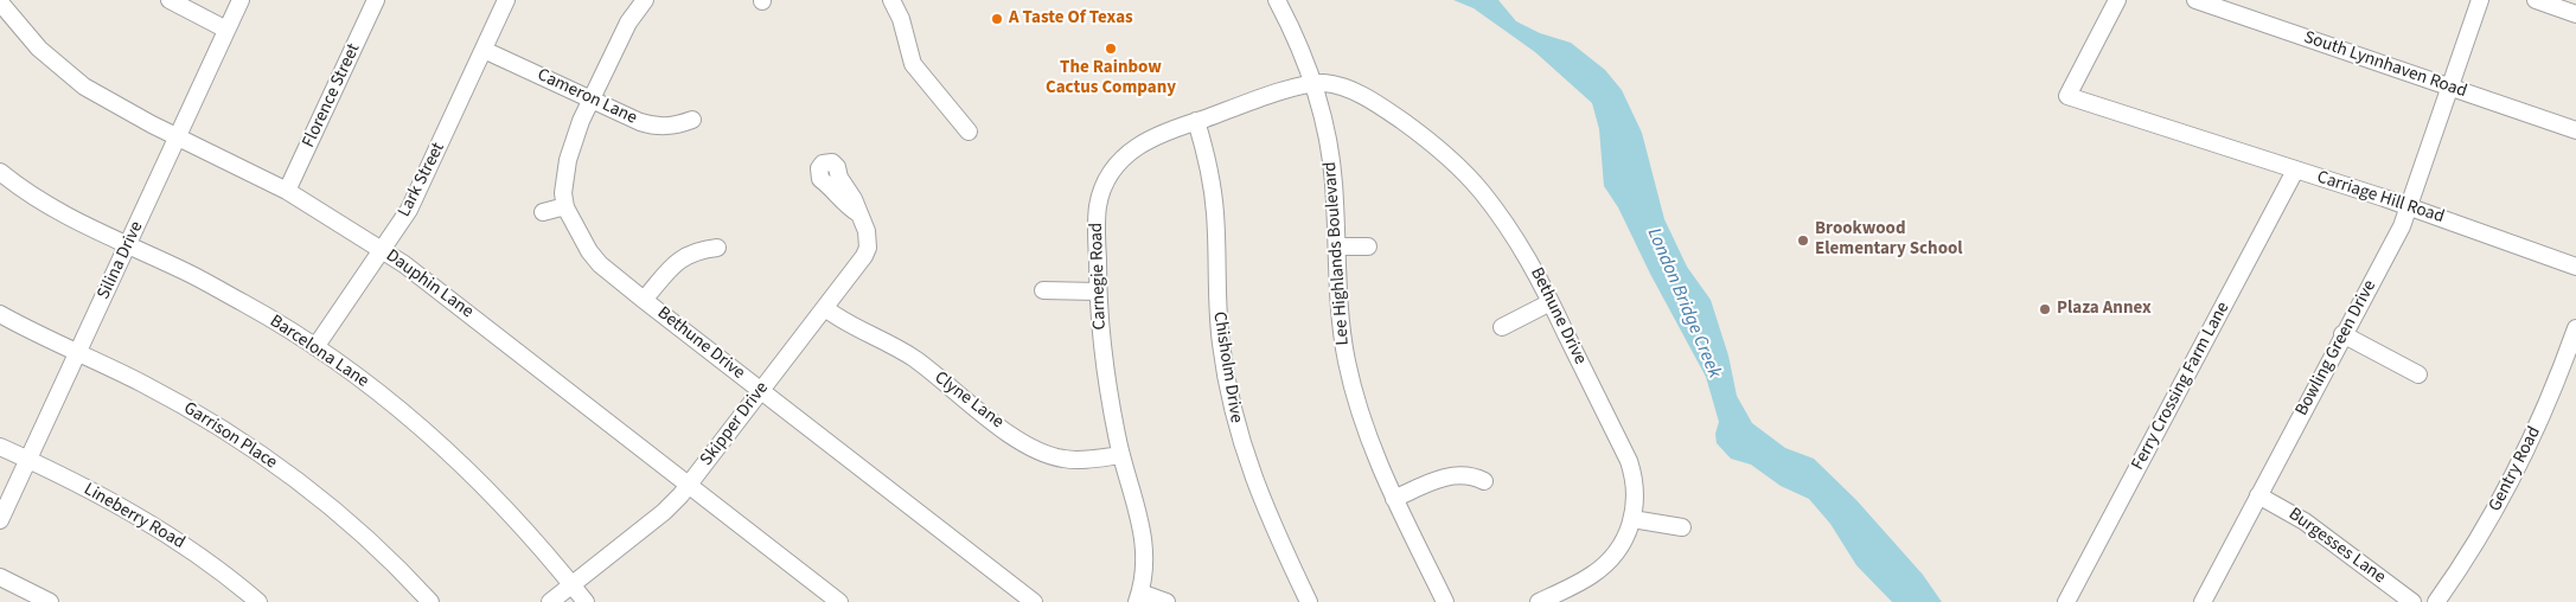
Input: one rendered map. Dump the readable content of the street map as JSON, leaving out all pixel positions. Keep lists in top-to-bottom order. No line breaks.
{"streets":{"street":["South Lynnhaven Road","Florence Street","Cameron Lane","Lark Street","Carriage Hill Road","Lee Highlands Boulevard","Silina Drive","Carnegie Road","Dauphin Lane","Bethune Drive","Bowling Green Drive","Barcelona Lane","Chisholm Drive","Ferry Crossing Farm Lane","Clyne Lane","Skipper Drive","Garrison Place","Gentry Road","Lineberry Road","Burgesses Lane"]},"crossings":[["South Lynnhaven Road","Bowling Green Drive"],["Florence Street","Dauphin Lane"],["Cameron Lane","Lark Street"],["Cameron Lane","Bethune Drive"],["Lark Street","Dauphin Lane"],["Lark Street","Barcelona Lane"],["Carriage Hill Road","Bowling Green Drive"],["Carriage Hill Road","Ferry Crossing Farm Lane"],["Lee Highlands Boulevard","Carnegie Road"],["Lee Highlands Boulevard","Bethune Drive"],["Silina Drive","Dauphin Lane"],["Silina Drive","Barcelona Lane"],["Silina Drive","Garrison Place"],["Silina Drive","Lineberry Road"],["Carnegie Road","Bethune Drive"],["Carnegie Road","Chisholm Drive"],["Carnegie Road","Clyne Lane"],["Dauphin Lane","Skipper Drive"],["Bethune Drive","Skipper Drive"],["Bowling Green Drive","Burgesses Lane"],["Barcelona Lane","Skipper Drive"],["Clyne Lane","Skipper Drive"]],"water":["London Bridge Creek"],"places":["A Taste Of Texas","The Rainbow Cactus Company","Brookwood Elementary School","Plaza Annex"]}
